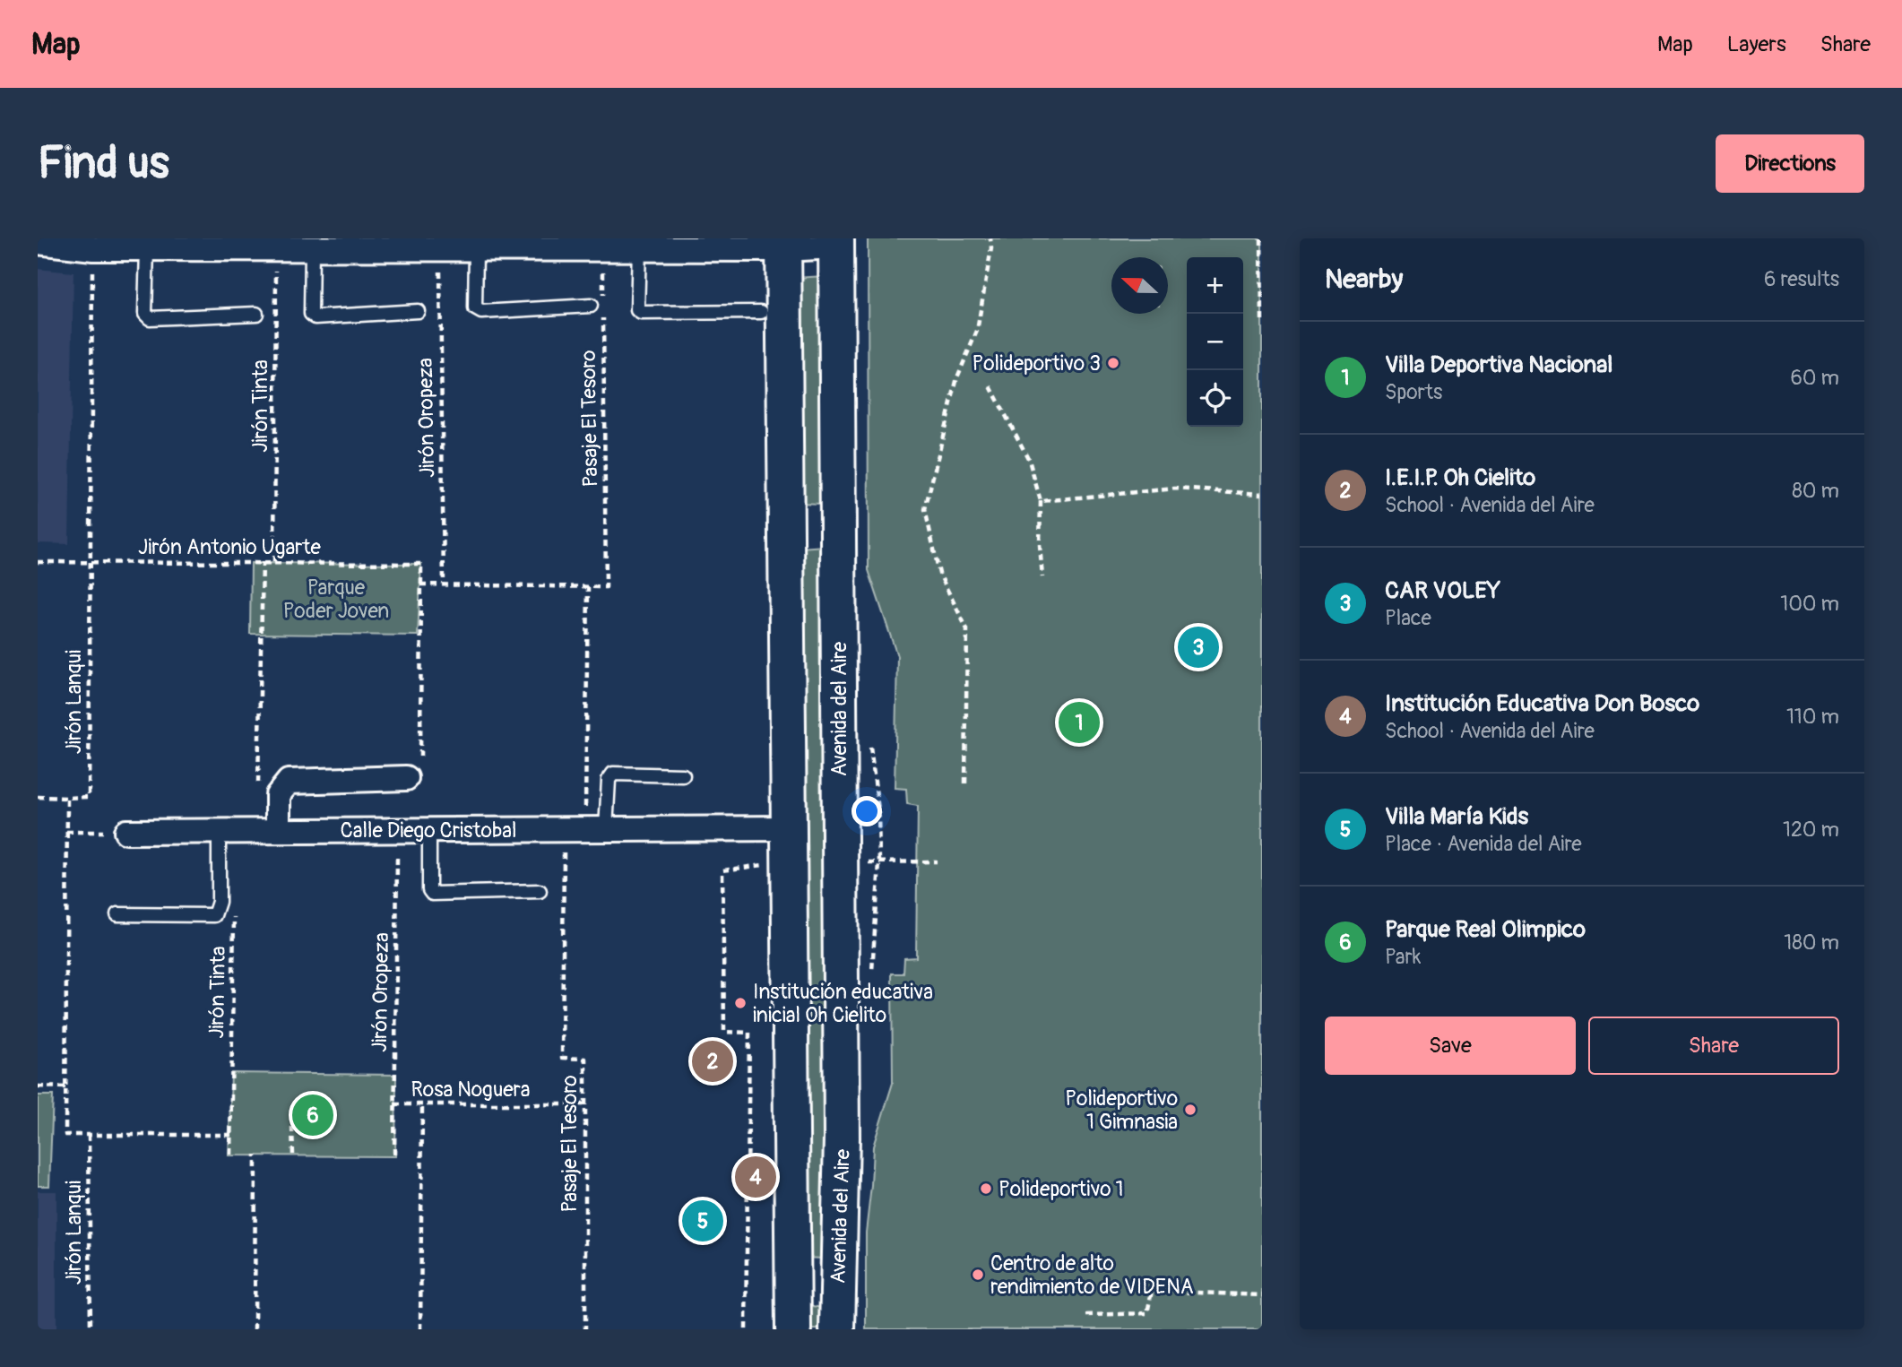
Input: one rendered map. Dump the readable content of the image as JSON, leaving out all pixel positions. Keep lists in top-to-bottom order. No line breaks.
{"streets":{"main road":["Avenida del Aire"],"street":["Calle Diego Cristobal"],"path":["Jirón Tinta","Jirón Oropeza","Pasaje El Tesoro","Jirón Antonio Ugarte","Jirón Lanqui","Rosa Noguera"]},"crossings":[["Jirón Tinta","Jirón Antonio Ugarte"],["Jirón Oropeza","Calle Diego Cristobal"],["Jirón Oropeza","Rosa Noguera"],["Pasaje El Tesoro","Calle Diego Cristobal"],["Pasaje El Tesoro","Rosa Noguera"],["Jirón Antonio Ugarte","Jirón Lanqui"]],"parks":["Parque Poder Joven"],"places":["Polideportivo 3","Institución educativa inicial Oh Cielito","Polideportivo 1 Gimnasia","Polideportivo 1","Centro de alto rendimiento de VIDENA"],"north":"left","page":{"header":"Map","nav":["Map","Layers","Share"],"buttons":["Directions",["Save","Share"]],"title":"Find us","heading":["Nearby","6 results"],"map_buttons":["+","−"],"list":[{"mark":"1","name":"Villa Deportiva Nacional","note":"Sports","value":"60 m"},{"mark":"2","name":"I.E.I.P. Oh Cielito","note":"School · Avenida del Aire","value":"80 m"},{"mark":"3","name":"CAR VOLEY","note":"Place","value":"100 m"},{"mark":"4","name":"Institución Educativa Don Bosco","note":"School · Avenida del Aire","value":"110 m"},{"mark":"5","name":"Villa María Kids","note":"Place · Avenida del Aire","value":"120 m"},{"mark":"6","name":"Parque Real Olimpico","note":"Park","value":"180 m"}],"pins":["3","1","2","6","4","5"]}}
